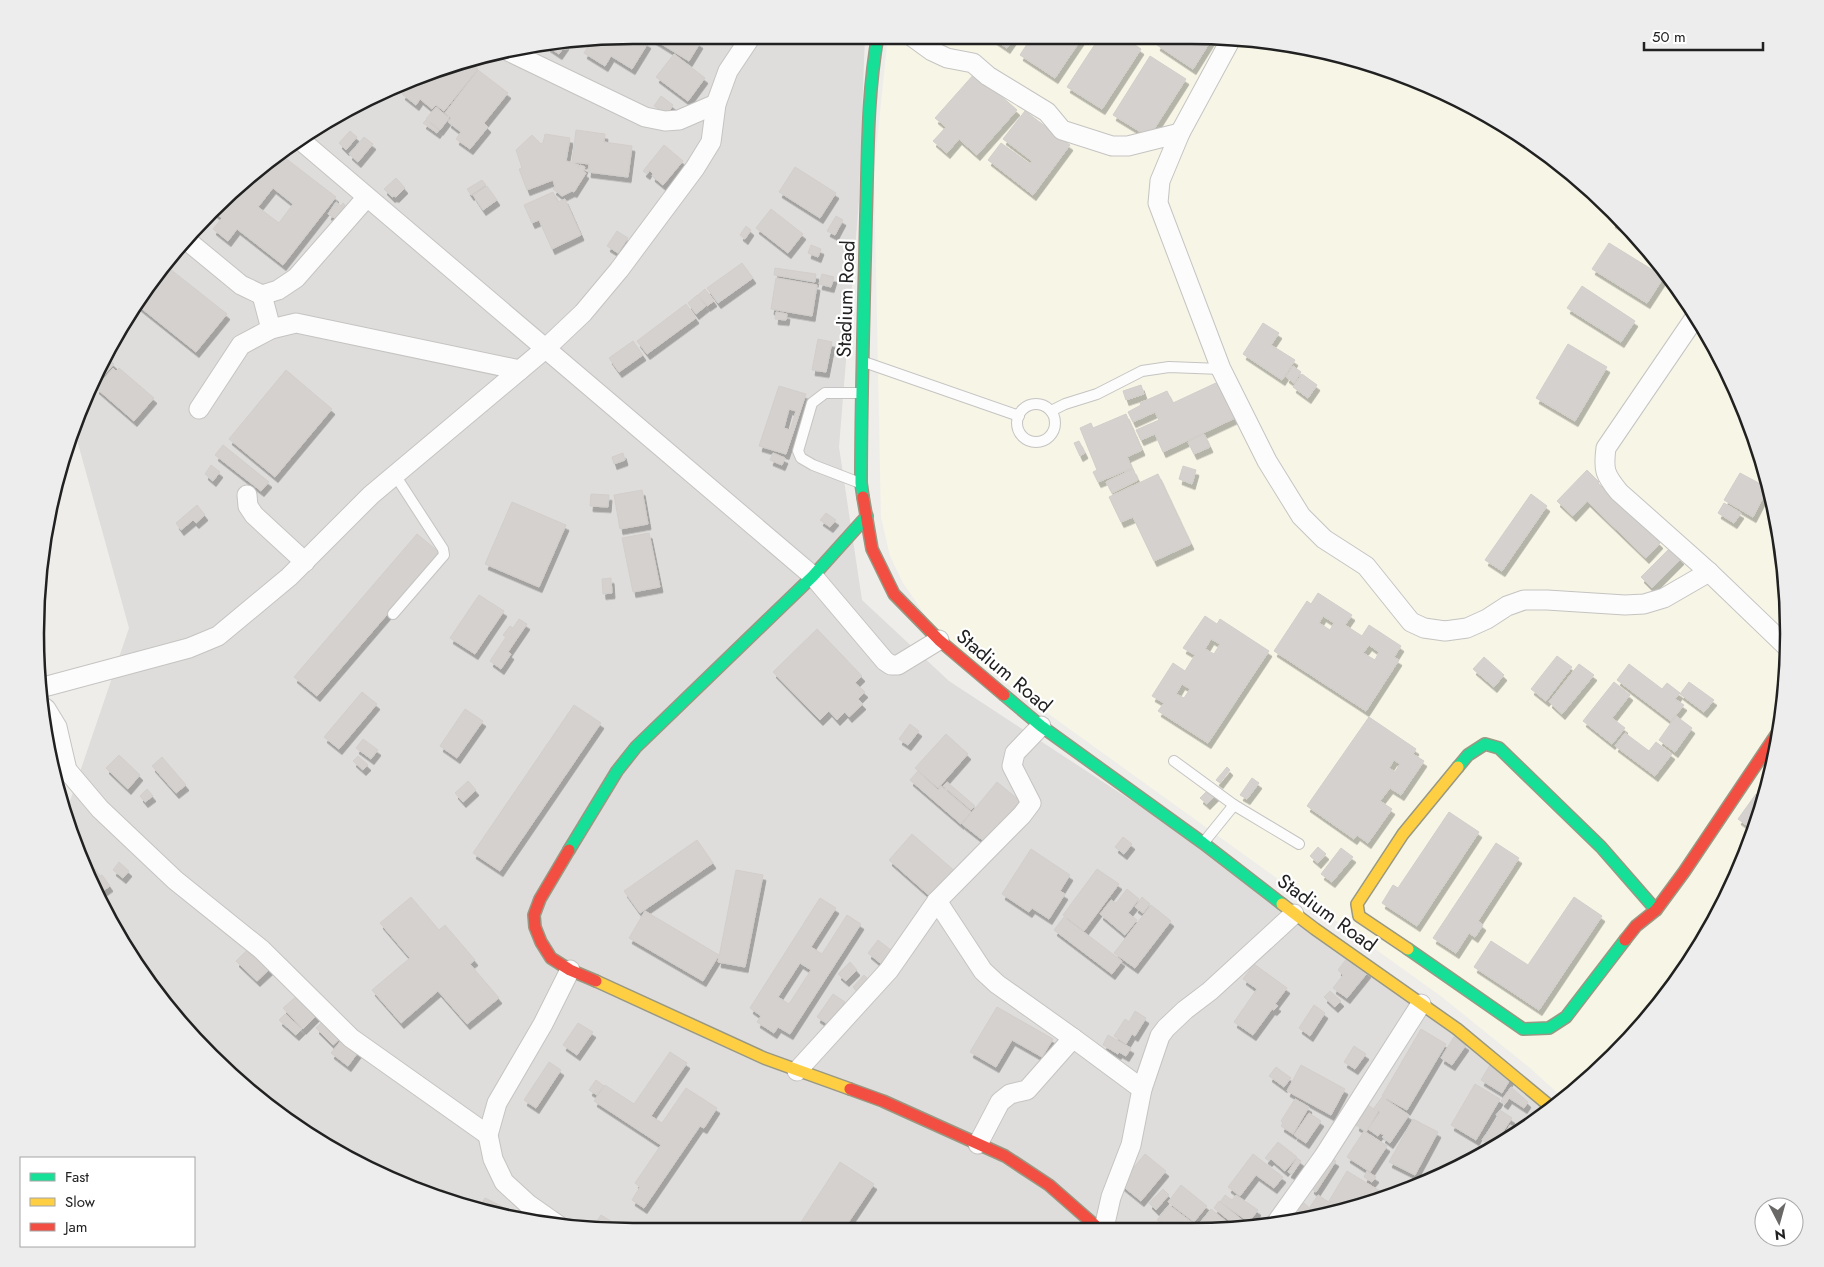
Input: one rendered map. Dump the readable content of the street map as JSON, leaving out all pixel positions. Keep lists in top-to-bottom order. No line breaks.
{"streets":{"street":["Stadium Road"]},"legend":["Fast","Slow","Jam"],"scale_bar":"50 m","north":"bottom"}
